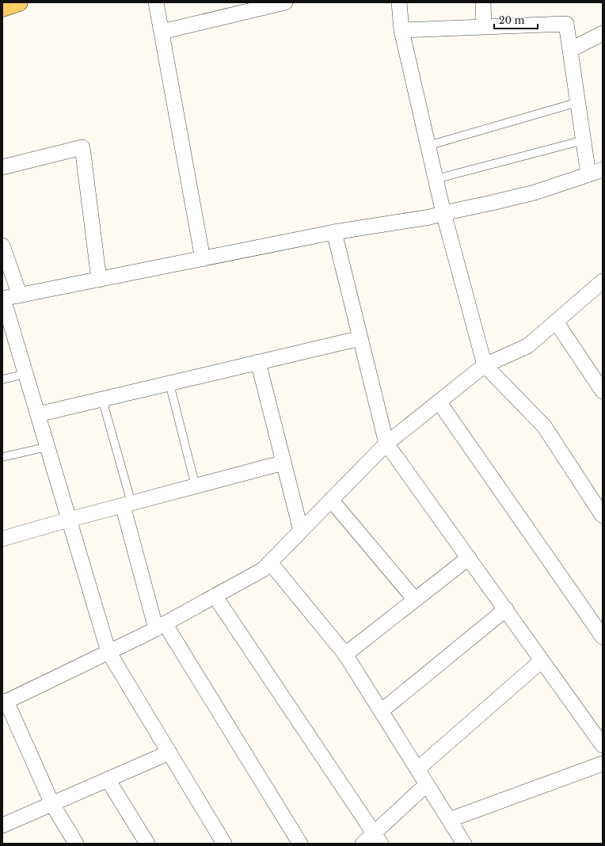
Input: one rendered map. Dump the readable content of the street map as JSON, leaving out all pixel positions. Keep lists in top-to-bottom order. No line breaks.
{"scale_bar":"20 m"}
